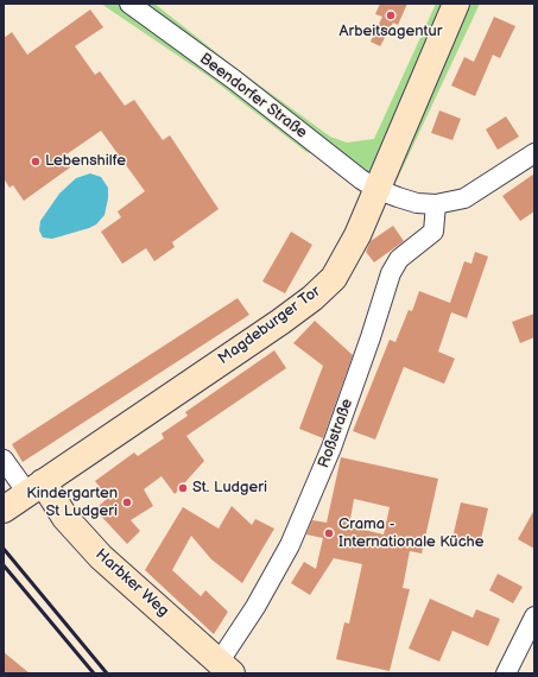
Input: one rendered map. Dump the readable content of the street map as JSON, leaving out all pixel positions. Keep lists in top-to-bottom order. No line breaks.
{"streets":{"main road":["Magdeburger Tor","Harbker Weg"],"street":["Beendorfer Straße","Roßstraße"]},"crossings":[["Beendorfer Straße","Magdeburger Tor"],["Beendorfer Straße","Roßstraße"],["Magdeburger Tor","Harbker Weg"],["Roßstraße","Harbker Weg"]],"places":["Arbeitsagentur","Lebenshilfe","St. Ludgeri","Kindergarten St Ludgeri","Crama - Internationale Küche"]}
